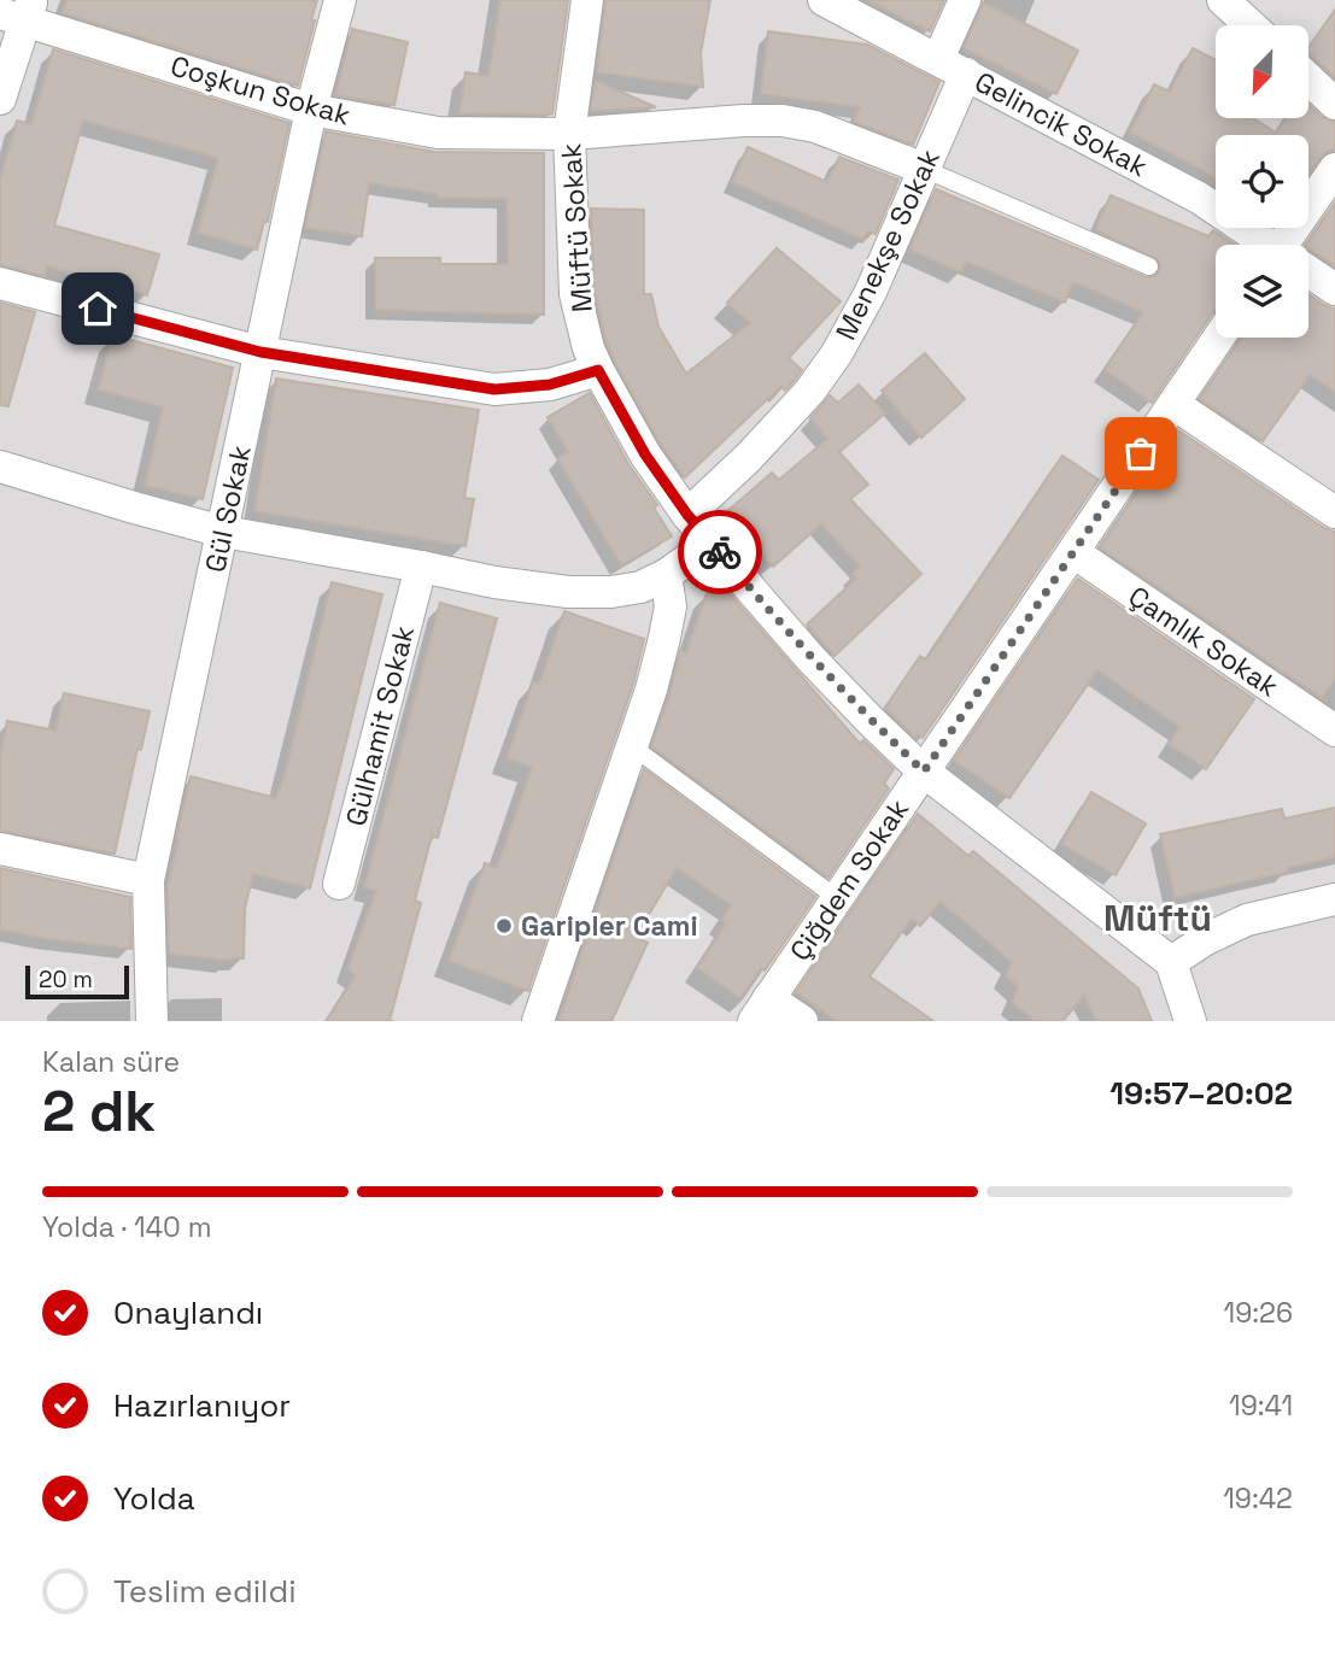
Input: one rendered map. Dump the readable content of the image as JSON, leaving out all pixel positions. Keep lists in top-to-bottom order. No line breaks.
{"streets":{"street":["Coşkun Sokak","Gelincik Sokak","Müftü Sokak","Menekşe Sokak","Gül Sokak","Çamlık Sokak","Gülhamit Sokak","Çiğdem Sokak"]},"crossings":[["Coşkun Sokak","Müftü Sokak"],["Coşkun Sokak","Menekşe Sokak"],["Coşkun Sokak","Gül Sokak"],["Gelincik Sokak","Menekşe Sokak"],["Müftü Sokak","Menekşe Sokak"],["Müftü Sokak","Çiğdem Sokak"],["Çamlık Sokak","Çiğdem Sokak"]],"districts":["Müftü"],"places":["Garipler Cami"],"scale_bar":"20 m","north":"bottom left","page":{"scale":"20 m","heading":["2 dk","Kalan süre","19:57–20:02"],"bar":"Yolda · 140 m","list":[["Onaylandı","19:26"],["Hazırlanıyor","19:41"],["Yolda","19:42"],"Teslim edildi"]}}
